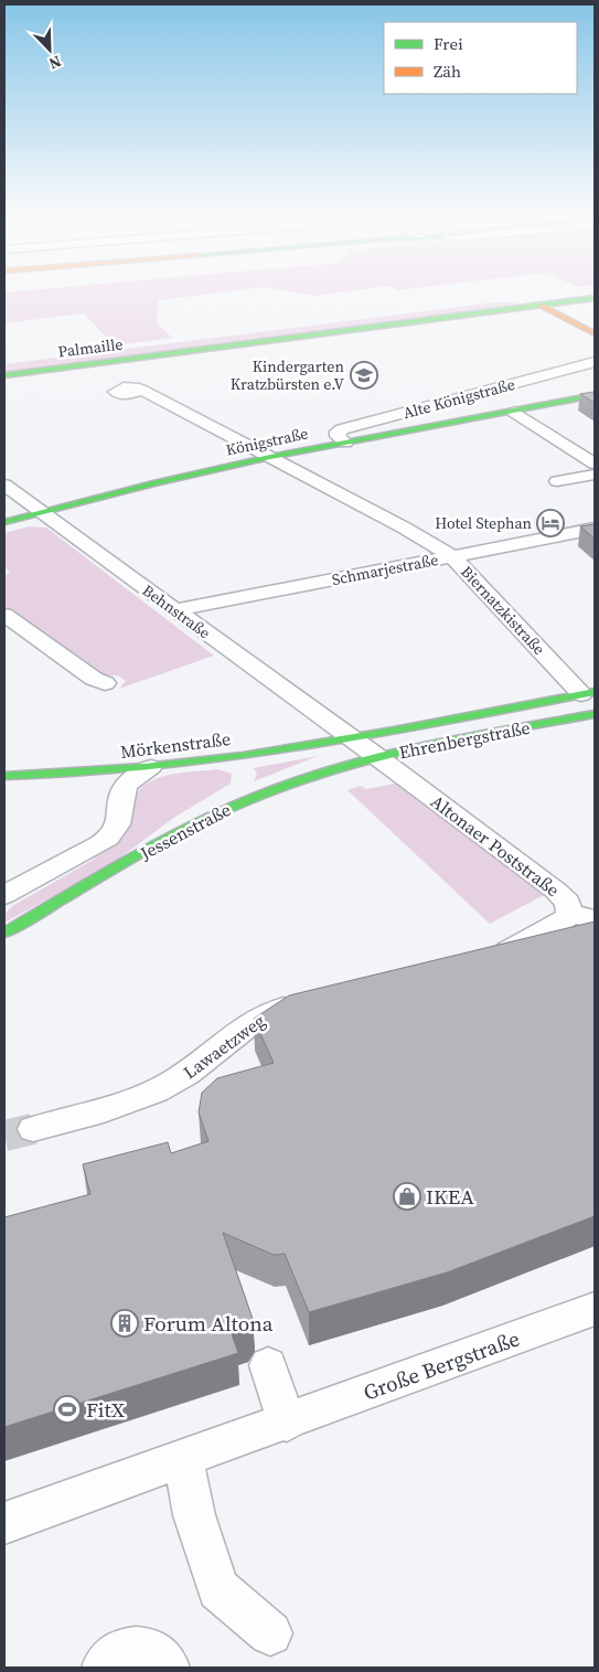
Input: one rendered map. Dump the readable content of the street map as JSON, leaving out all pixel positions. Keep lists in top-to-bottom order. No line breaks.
{"streets":{"main road":["Palmaille","Königstraße","Ehrenbergstraße","Mörkenstraße","Jessenstraße"],"street":["Alte Königstraße","Schmarjestraße","Biernatzkistraße","Behnstraße","Altonaer Poststraße","Lawaetzweg","Große Bergstraße"]},"crossings":[["Alte Königstraße","Königstraße"],["Königstraße","Biernatzkistraße"],["Königstraße","Behnstraße"],["Schmarjestraße","Biernatzkistraße"],["Schmarjestraße","Behnstraße"],["Biernatzkistraße","Ehrenbergstraße"],["Behnstraße","Ehrenbergstraße"],["Behnstraße","Mörkenstraße"],["Behnstraße","Jessenstraße"],["Behnstraße","Altonaer Poststraße"],["Ehrenbergstraße","Mörkenstraße"],["Ehrenbergstraße","Jessenstraße"],["Ehrenbergstraße","Altonaer Poststraße"],["Jessenstraße","Altonaer Poststraße"]],"places":{"school or university":["Kindergarten Kratzbürsten e.V"],"hotel":["Hotel Stephan"],"shop":["IKEA"],"building":["Forum Altona"],"sports":["FitX"]},"legend":["Frei","Zäh"],"north":"bottom right"}
